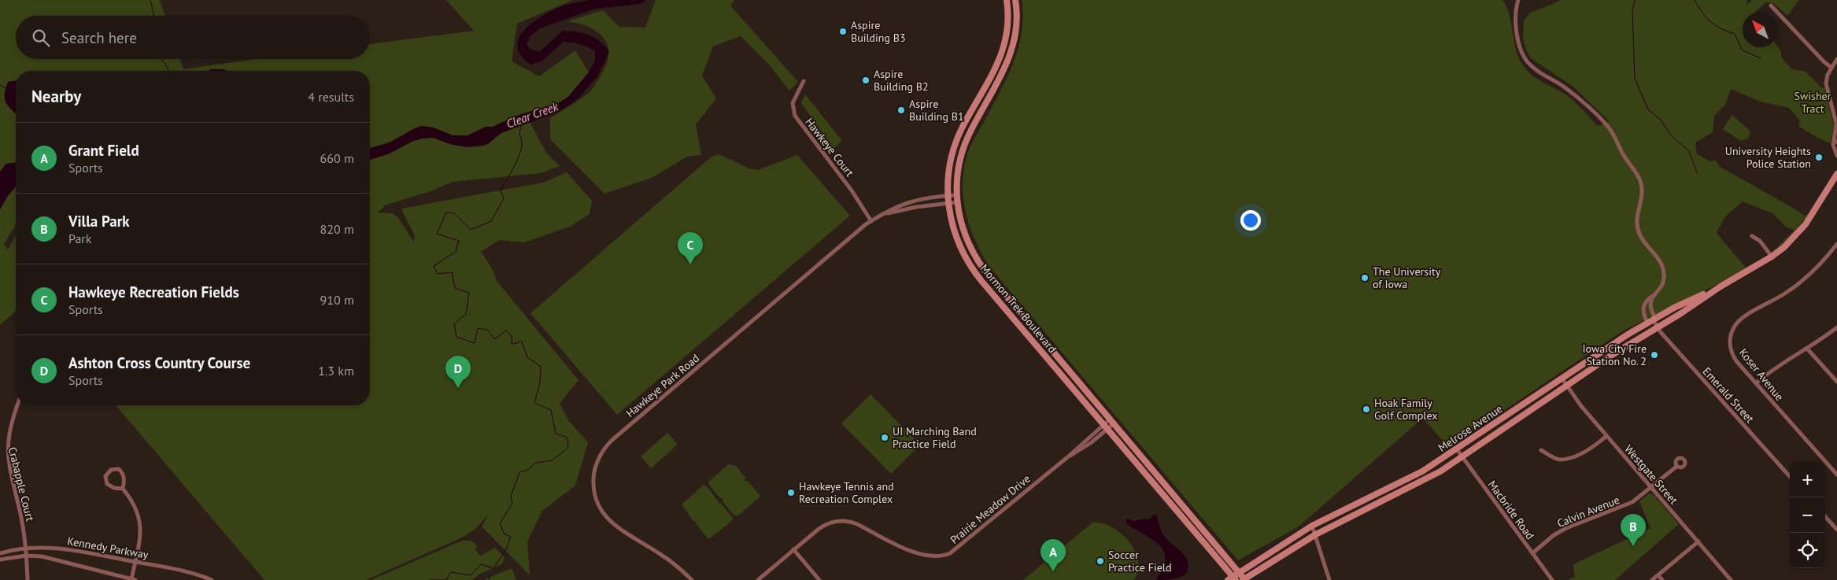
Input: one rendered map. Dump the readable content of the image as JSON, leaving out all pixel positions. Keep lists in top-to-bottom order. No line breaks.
{"streets":{"main road":["Mormon Trek Boulevard","Melrose Avenue"],"street":["Hawkeye Court","Koser Avenue","Hawkeye Park Road","Emerald Street","Westgate Street","Crabapple Court","Prairie Meadow Drive","Macbride Road","Calvin Avenue","Kennedy Parkway"]},"crossings":[["Hawkeye Court","Hawkeye Park Road"],["Mormon Trek Boulevard","Hawkeye Park Road"],["Mormon Trek Boulevard","Melrose Avenue"],["Mormon Trek Boulevard","Prairie Meadow Drive"],["Emerald Street","Melrose Avenue"],["Melrose Avenue","Westgate Street"],["Melrose Avenue","Macbride Road"],["Westgate Street","Calvin Avenue"],["Crabapple Court","Kennedy Parkway"],["Macbride Road","Calvin Avenue"]],"water":["Clear Creek"],"parks":["Swisher Tract"],"places":["Aspire Building B3","Aspire Building B2","Aspire Building B1","University Heights Police Station","The University of Iowa","Iowa City Fire Station No. 2","Hoak Family Golf Complex","UI Marching Band Practice Field","Hawkeye Tennis and Recreation Complex","Soccer Practice Field"],"north":"top left","page":{"search":"Search here","heading":["Nearby","4 results"],"list":[{"mark":"A","name":"Grant Field","note":"Sports","value":"660 m"},{"mark":"B","name":"Villa Park","note":"Park","value":"820 m"},{"mark":"C","name":"Hawkeye Recreation Fields","note":"Sports","value":"910 m"},{"mark":"D","name":"Ashton Cross Country Course","note":"Sports","value":"1.3 km"}],"pins":["C","D","B","A"],"map_buttons":["+","−"]}}
